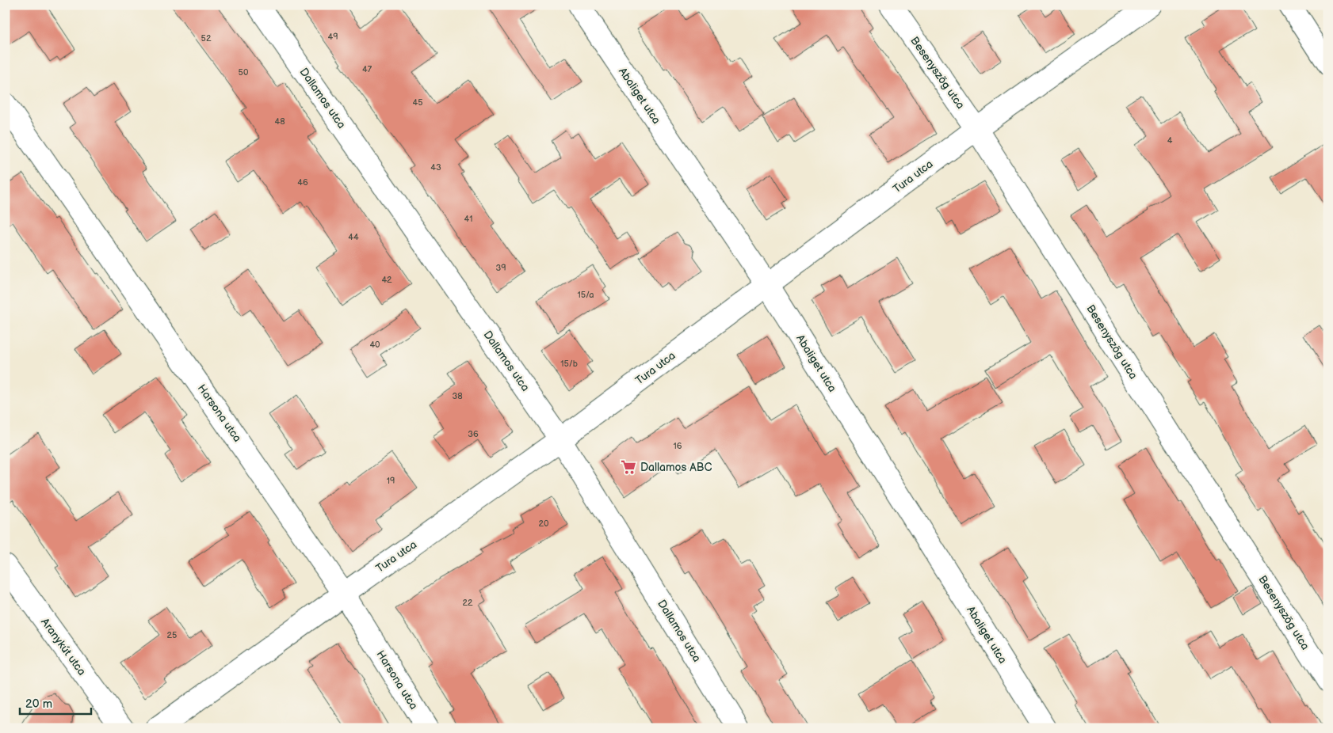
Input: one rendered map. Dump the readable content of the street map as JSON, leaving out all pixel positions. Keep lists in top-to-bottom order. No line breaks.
{"streets":{"street":["Besenyszög utca","Abaliget utca","Dallamos utca","Tura utca","Harsona utca","Aranykút utca"]},"crossings":[["Besenyszög utca","Tura utca"],["Abaliget utca","Tura utca"],["Dallamos utca","Tura utca"],["Tura utca","Harsona utca"]],"places":{"supermarket":["Dallamos ABC"]},"house_numbers":["49","52","47","50","45","48","4","43","46","41","44","39","42","15/a","40","15/b","38","36","16","19","20","22","25"],"scale_bar":"20 m"}
